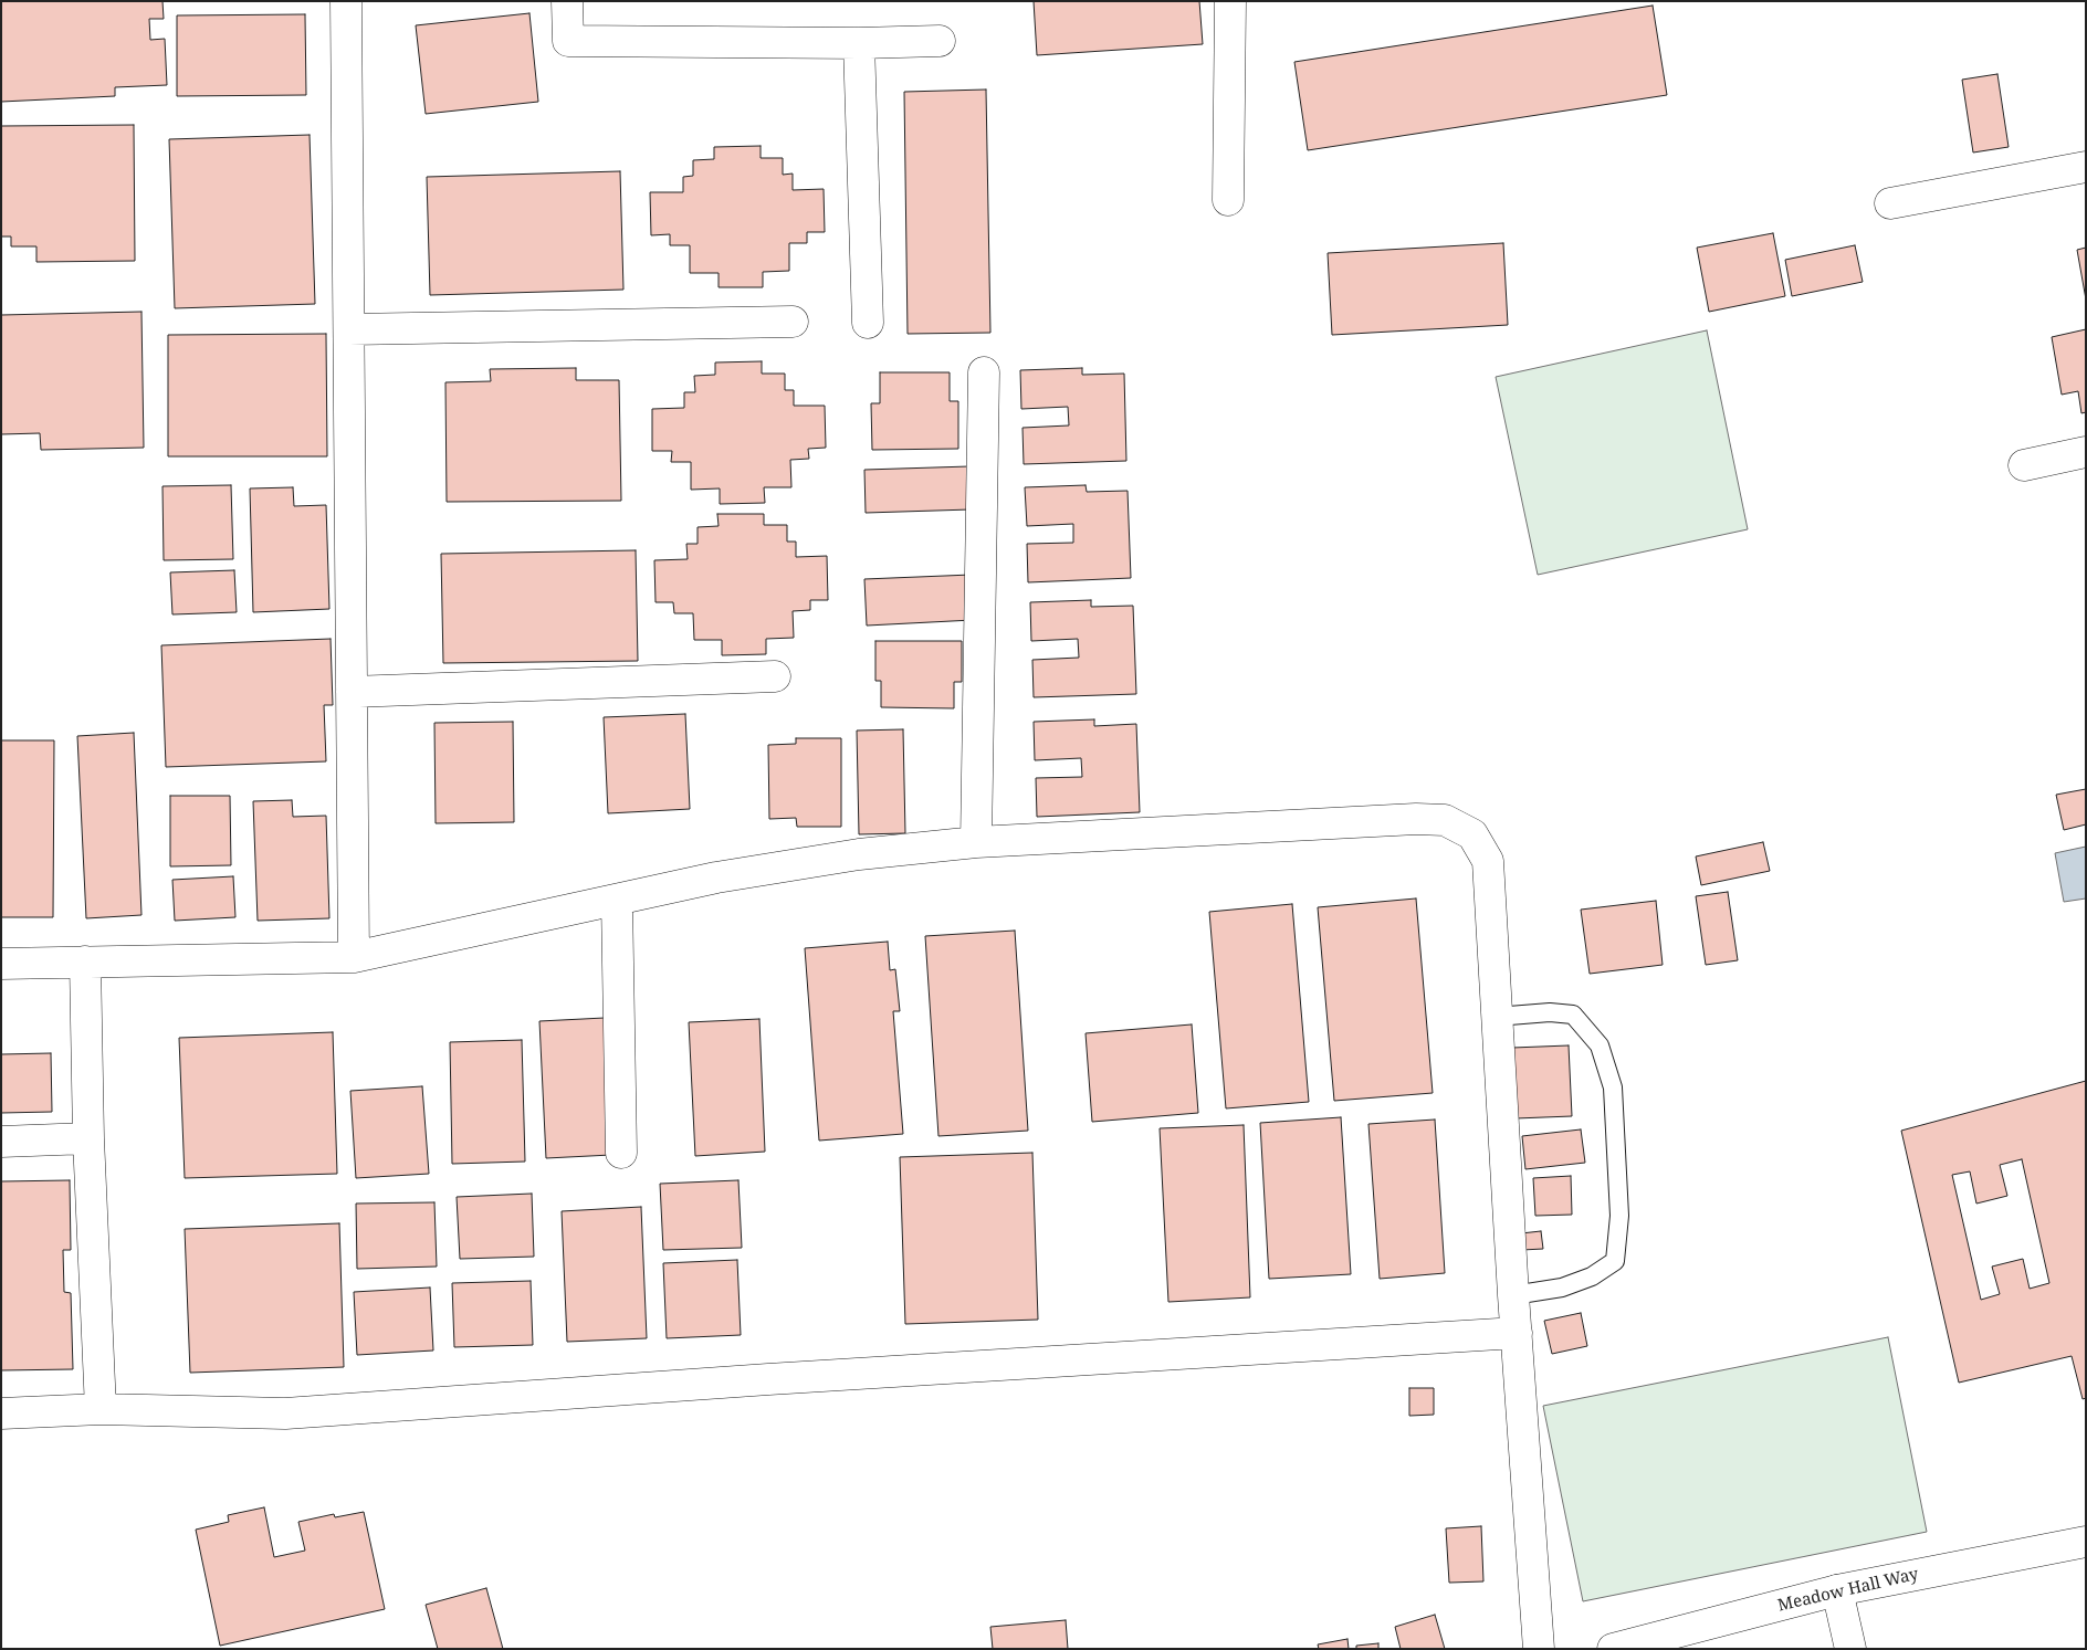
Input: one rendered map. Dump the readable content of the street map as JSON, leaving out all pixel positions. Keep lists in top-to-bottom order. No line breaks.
{"streets":{"street":["Meadow Hall Way"]}}
